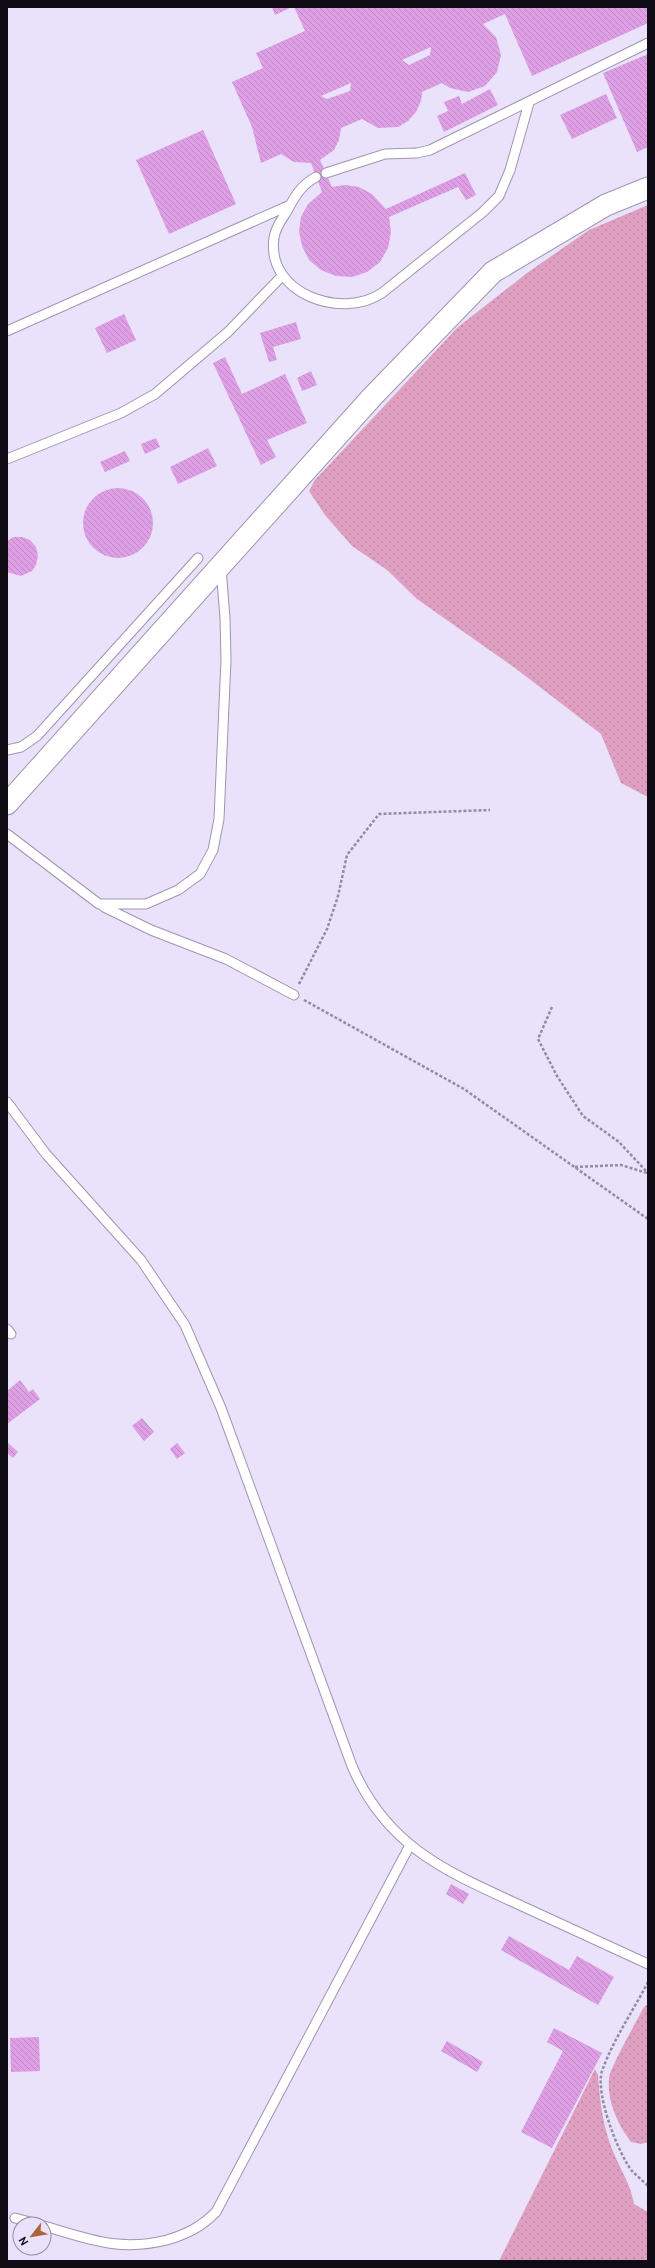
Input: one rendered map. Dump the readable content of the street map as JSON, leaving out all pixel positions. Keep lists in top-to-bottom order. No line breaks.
{"north":"bottom left"}
